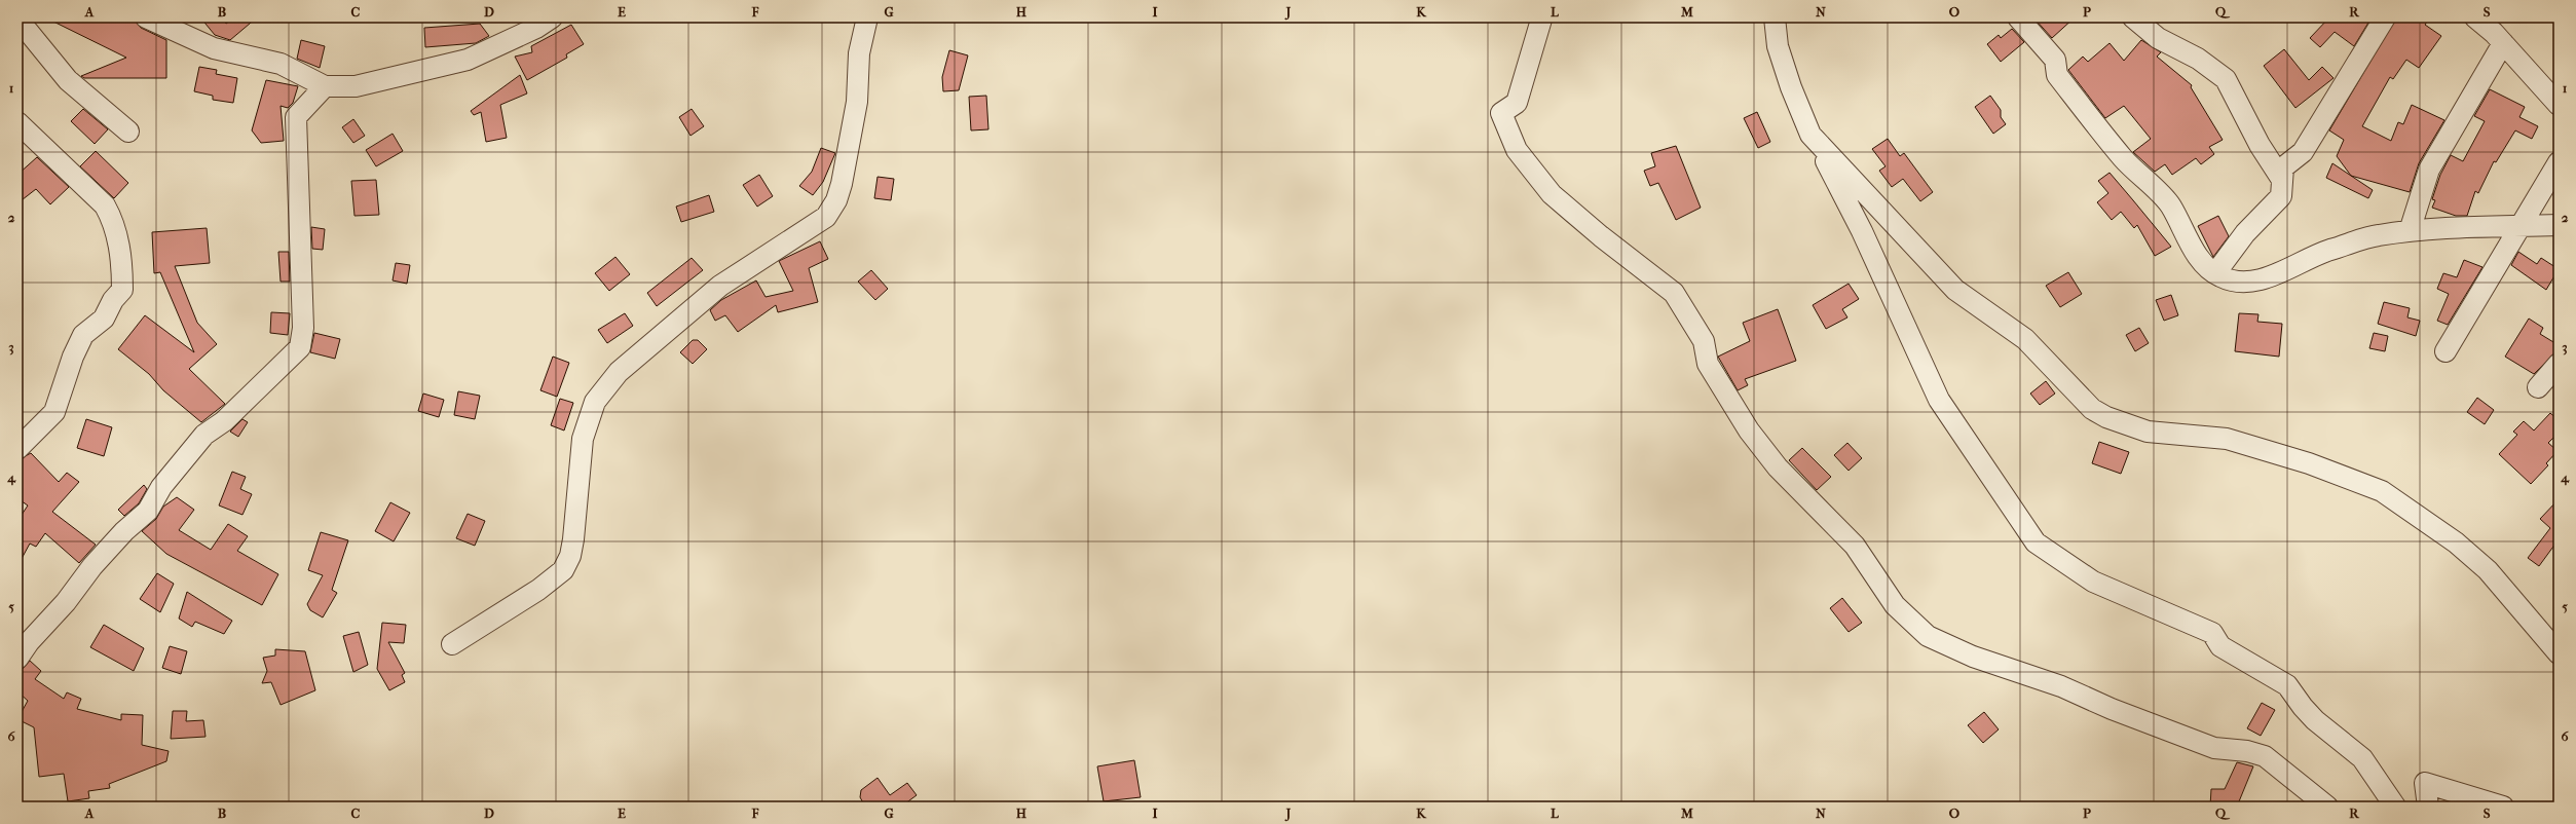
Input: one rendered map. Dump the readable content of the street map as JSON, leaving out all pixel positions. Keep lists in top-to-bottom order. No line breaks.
{"grid":{"columns":["A","B","C","D","E","F","G","H","I","J","K","L","M","N","O","P","Q","R","S"],"rows":["1","2","3","4","5","6"]}}
